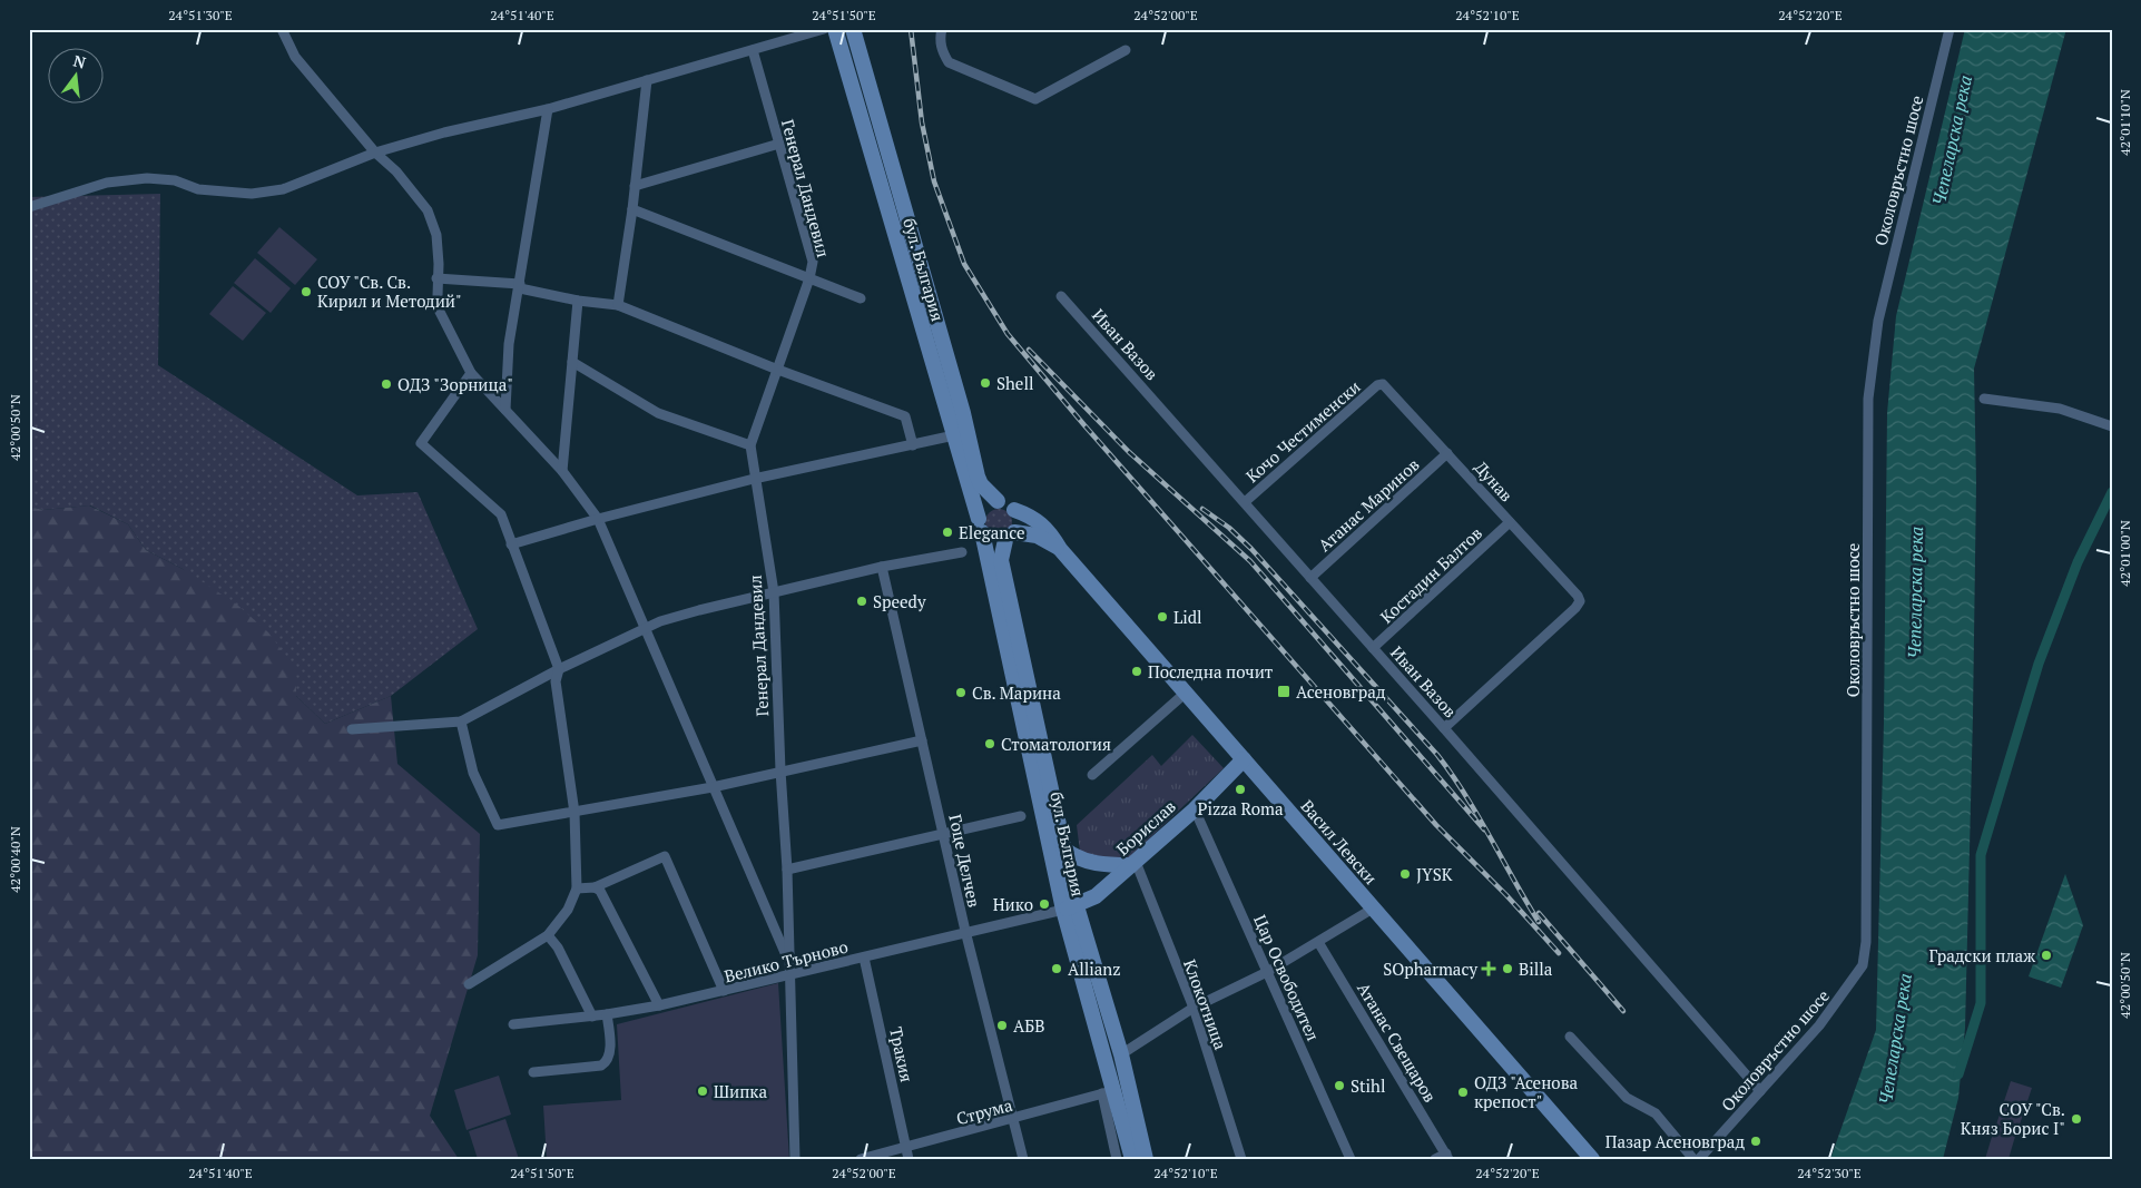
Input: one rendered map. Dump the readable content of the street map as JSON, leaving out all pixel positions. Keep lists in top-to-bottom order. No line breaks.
{"streets":{"main road":["бул. България","Борислав","Васил Левски"],"street":["Околовръстно шосе","Генерал Дандевил","Иван Вазов","Кочо Честименски","Дунав","Атанас Маринов","Костадин Балтов","Гоце Делчев","Велико Търново","Цар Освободител","Клокотница","Атанас Свещаров","Тракия","Струма"]},"crossings":[["Околовръстно шосе","Иван Вазов"],["Генерал Дандевил","Велико Търново"],["бул. България","Борислав"],["бул. България","Васил Левски"],["бул. България","Велико Търново"],["бул. България","Струма"],["Иван Вазов","Кочо Честименски"],["Иван Вазов","Дунав"],["Иван Вазов","Атанас Маринов"],["Иван Вазов","Костадин Балтов"],["Кочо Честименски","Дунав"],["Дунав","Атанас Маринов"],["Дунав","Костадин Балтов"],["Борислав","Васил Левски"],["Борислав","Велико Търново"],["Борислав","Цар Освободител"],["Борислав","Клокотница"],["Гоце Делчев","Велико Търново"],["Гоце Делчев","Струма"],["Велико Търново","Тракия"],["Тракия","Струма"]],"water":["Чепеларска река"],"places":{"other":["СОУ \"Св. Св. Кирил и Методий\"","Shell","ОДЗ \"Зорница\"","Elegance","Speedy","Lidl","Последна почит","Св. Марина","Стоматология","Pizza Roma","JYSK","Нико","Градски плаж","Allianz","Billa","АБВ","Stihl","Шипка","ОДЗ \"Асенова крепост\"","СОУ \"Св. Княз Борис I\"","Пазар Асеновград"],"transit":["Асеновград"],"health":["SOpharmacy"]},"north":"top","coordinates":["24°51'30\"E","24°51'40\"E","24°51'50\"E","24°52'00\"E","24°52'10\"E","24°52'20\"E","42°01'10\"N","42°00'50\"N","42°01'00\"N","42°00'40\"N","24°52'30\"E"]}
